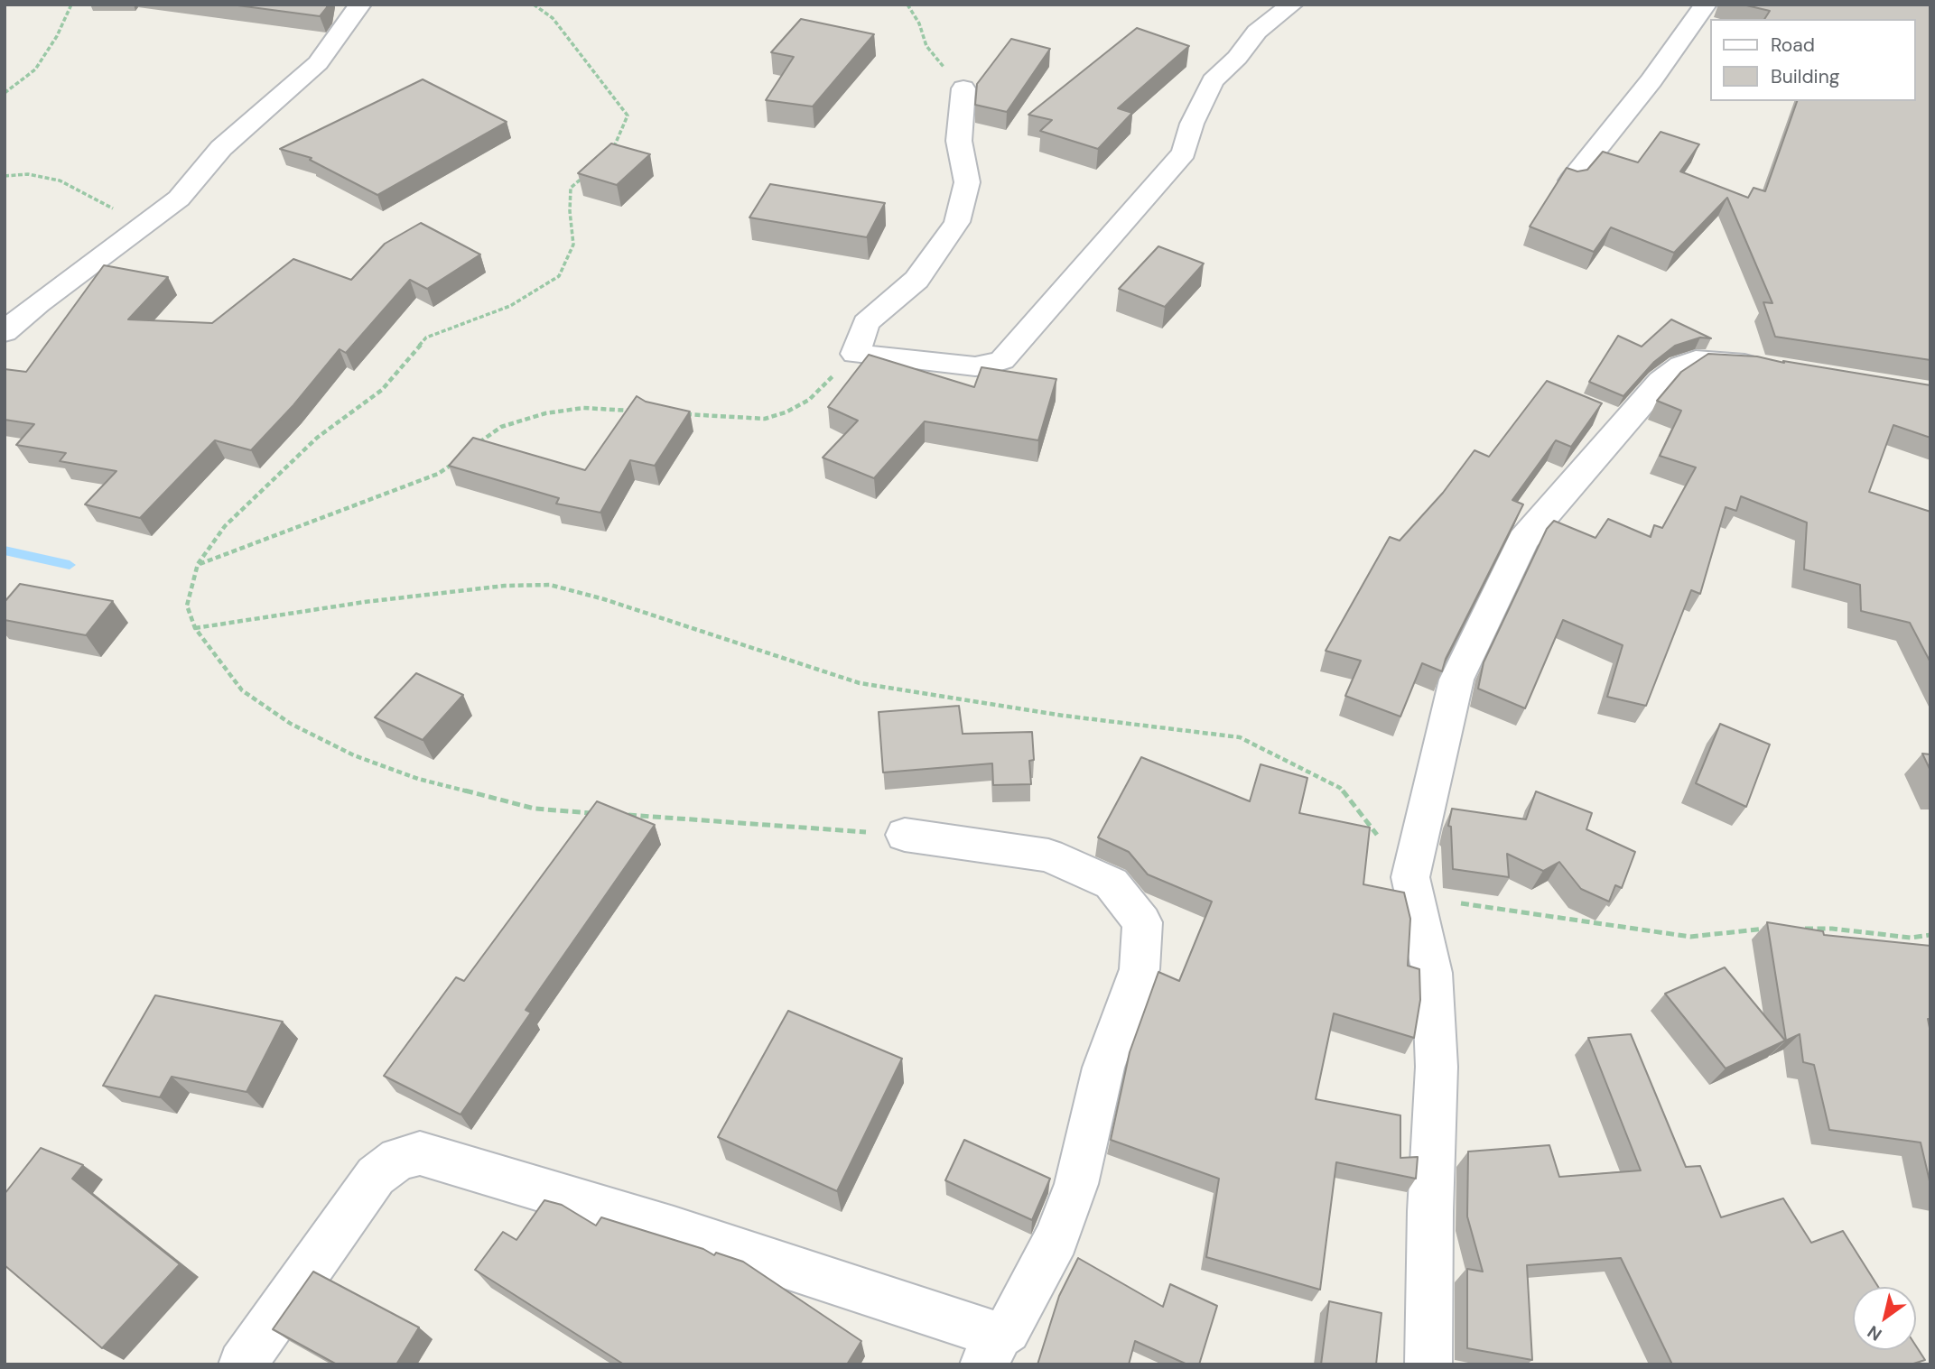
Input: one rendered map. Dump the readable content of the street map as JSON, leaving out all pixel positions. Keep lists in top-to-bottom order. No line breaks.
{"legend":["Road","Building"],"north":"bottom left"}
